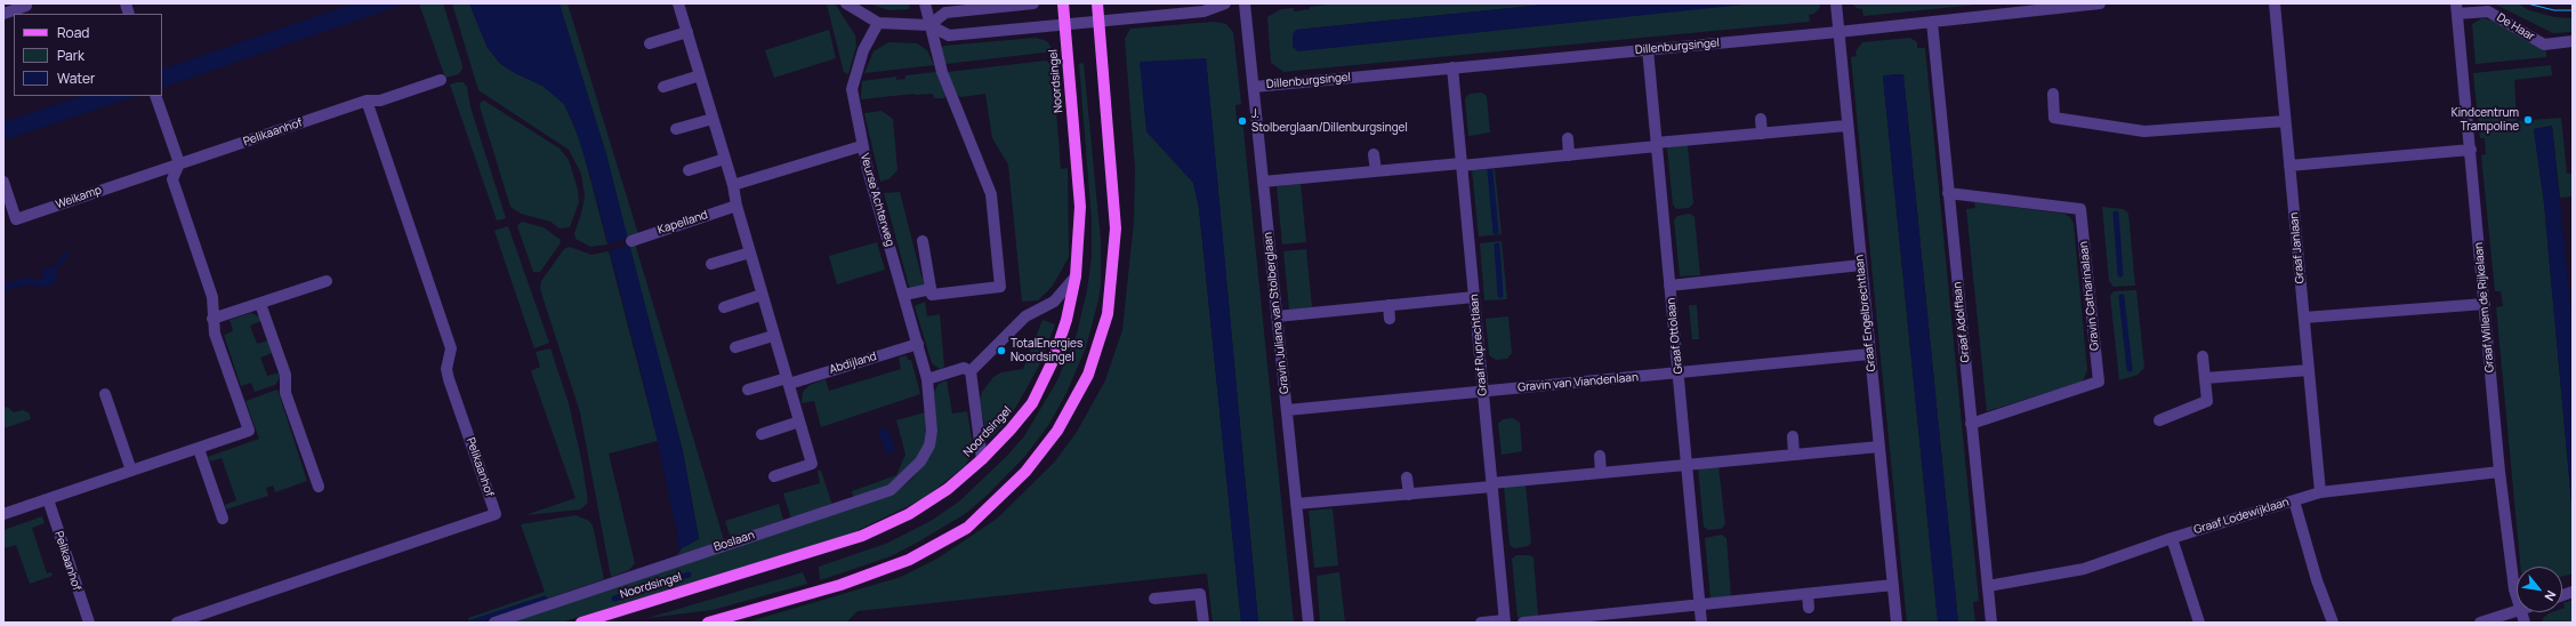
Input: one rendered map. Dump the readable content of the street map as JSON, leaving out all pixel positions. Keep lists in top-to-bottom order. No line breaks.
{"streets":{"main road":["Noordsingel"],"street":["De Haar","Dillenburgsingel","Pelikaanhof","Weikamp","Veurse Achterweg","Kapelland","Graaf Janlaan","Gravin Catharinalaan","Graaf Willem de Rijkelaan","Gravin Juliana van Stolberglaan","Graaf Engelbrechtlaan","Graaf Adolflaan","Graaf Ottolaan","Graaf Ruprechtlaan","Abdijland","Gravin van Viandenlaan","Graaf Lodewijklaan","Boslaan"]},"crossings":[["De Haar","Graaf Willem de Rijkelaan"],["Dillenburgsingel","Gravin Juliana van Stolberglaan"],["Dillenburgsingel","Graaf Engelbrechtlaan"],["Dillenburgsingel","Graaf Adolflaan"],["Dillenburgsingel","Graaf Ottolaan"],["Dillenburgsingel","Graaf Ruprechtlaan"],["Pelikaanhof","Weikamp"],["Veurse Achterweg","Abdijland"],["Veurse Achterweg","Boslaan"],["Graaf Janlaan","Graaf Lodewijklaan"],["Gravin Catharinalaan","Graaf Adolflaan"],["Graaf Willem de Rijkelaan","Graaf Lodewijklaan"],["Gravin Juliana van Stolberglaan","Gravin van Viandenlaan"],["Graaf Engelbrechtlaan","Gravin van Viandenlaan"],["Graaf Adolflaan","Graaf Lodewijklaan"],["Graaf Ottolaan","Gravin van Viandenlaan"],["Graaf Ruprechtlaan","Gravin van Viandenlaan"]],"places":["Kindcentrum Trampoline","J. Stolberglaan/Dillenburgsingel","TotalEnergies Noordsingel"],"legend":["Road","Park","Water"],"north":"bottom right"}
